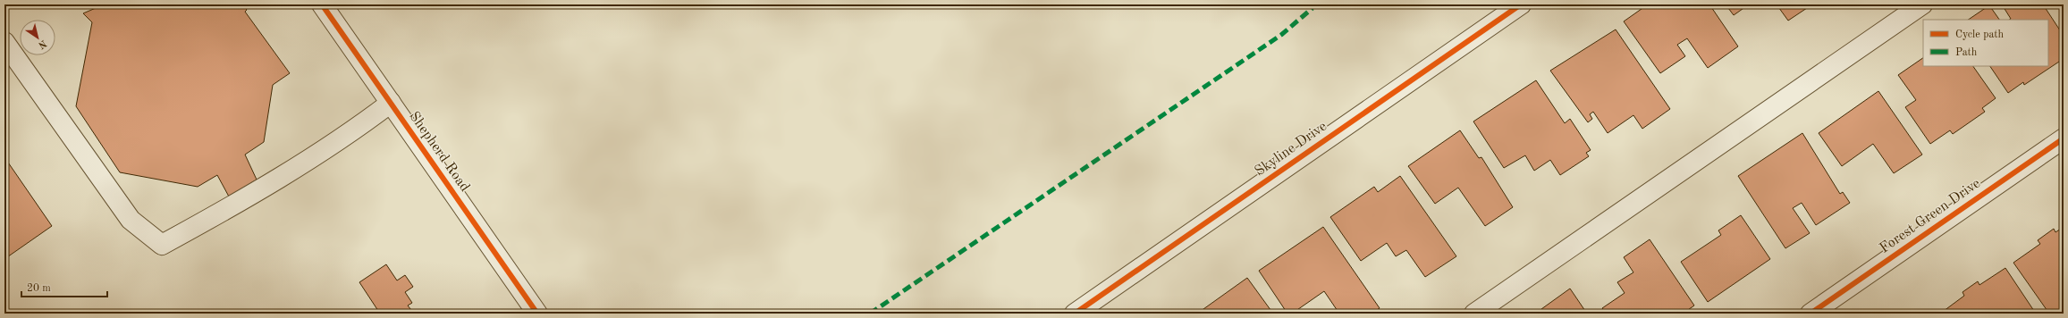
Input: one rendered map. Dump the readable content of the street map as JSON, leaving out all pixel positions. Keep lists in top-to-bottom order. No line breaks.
{"streets":{"street":["Skyline Drive","Shepherd Road","Forest Green Drive"]},"legend":["Cycle path","Path"],"scale_bar":"20 m","north":"bottom right"}
